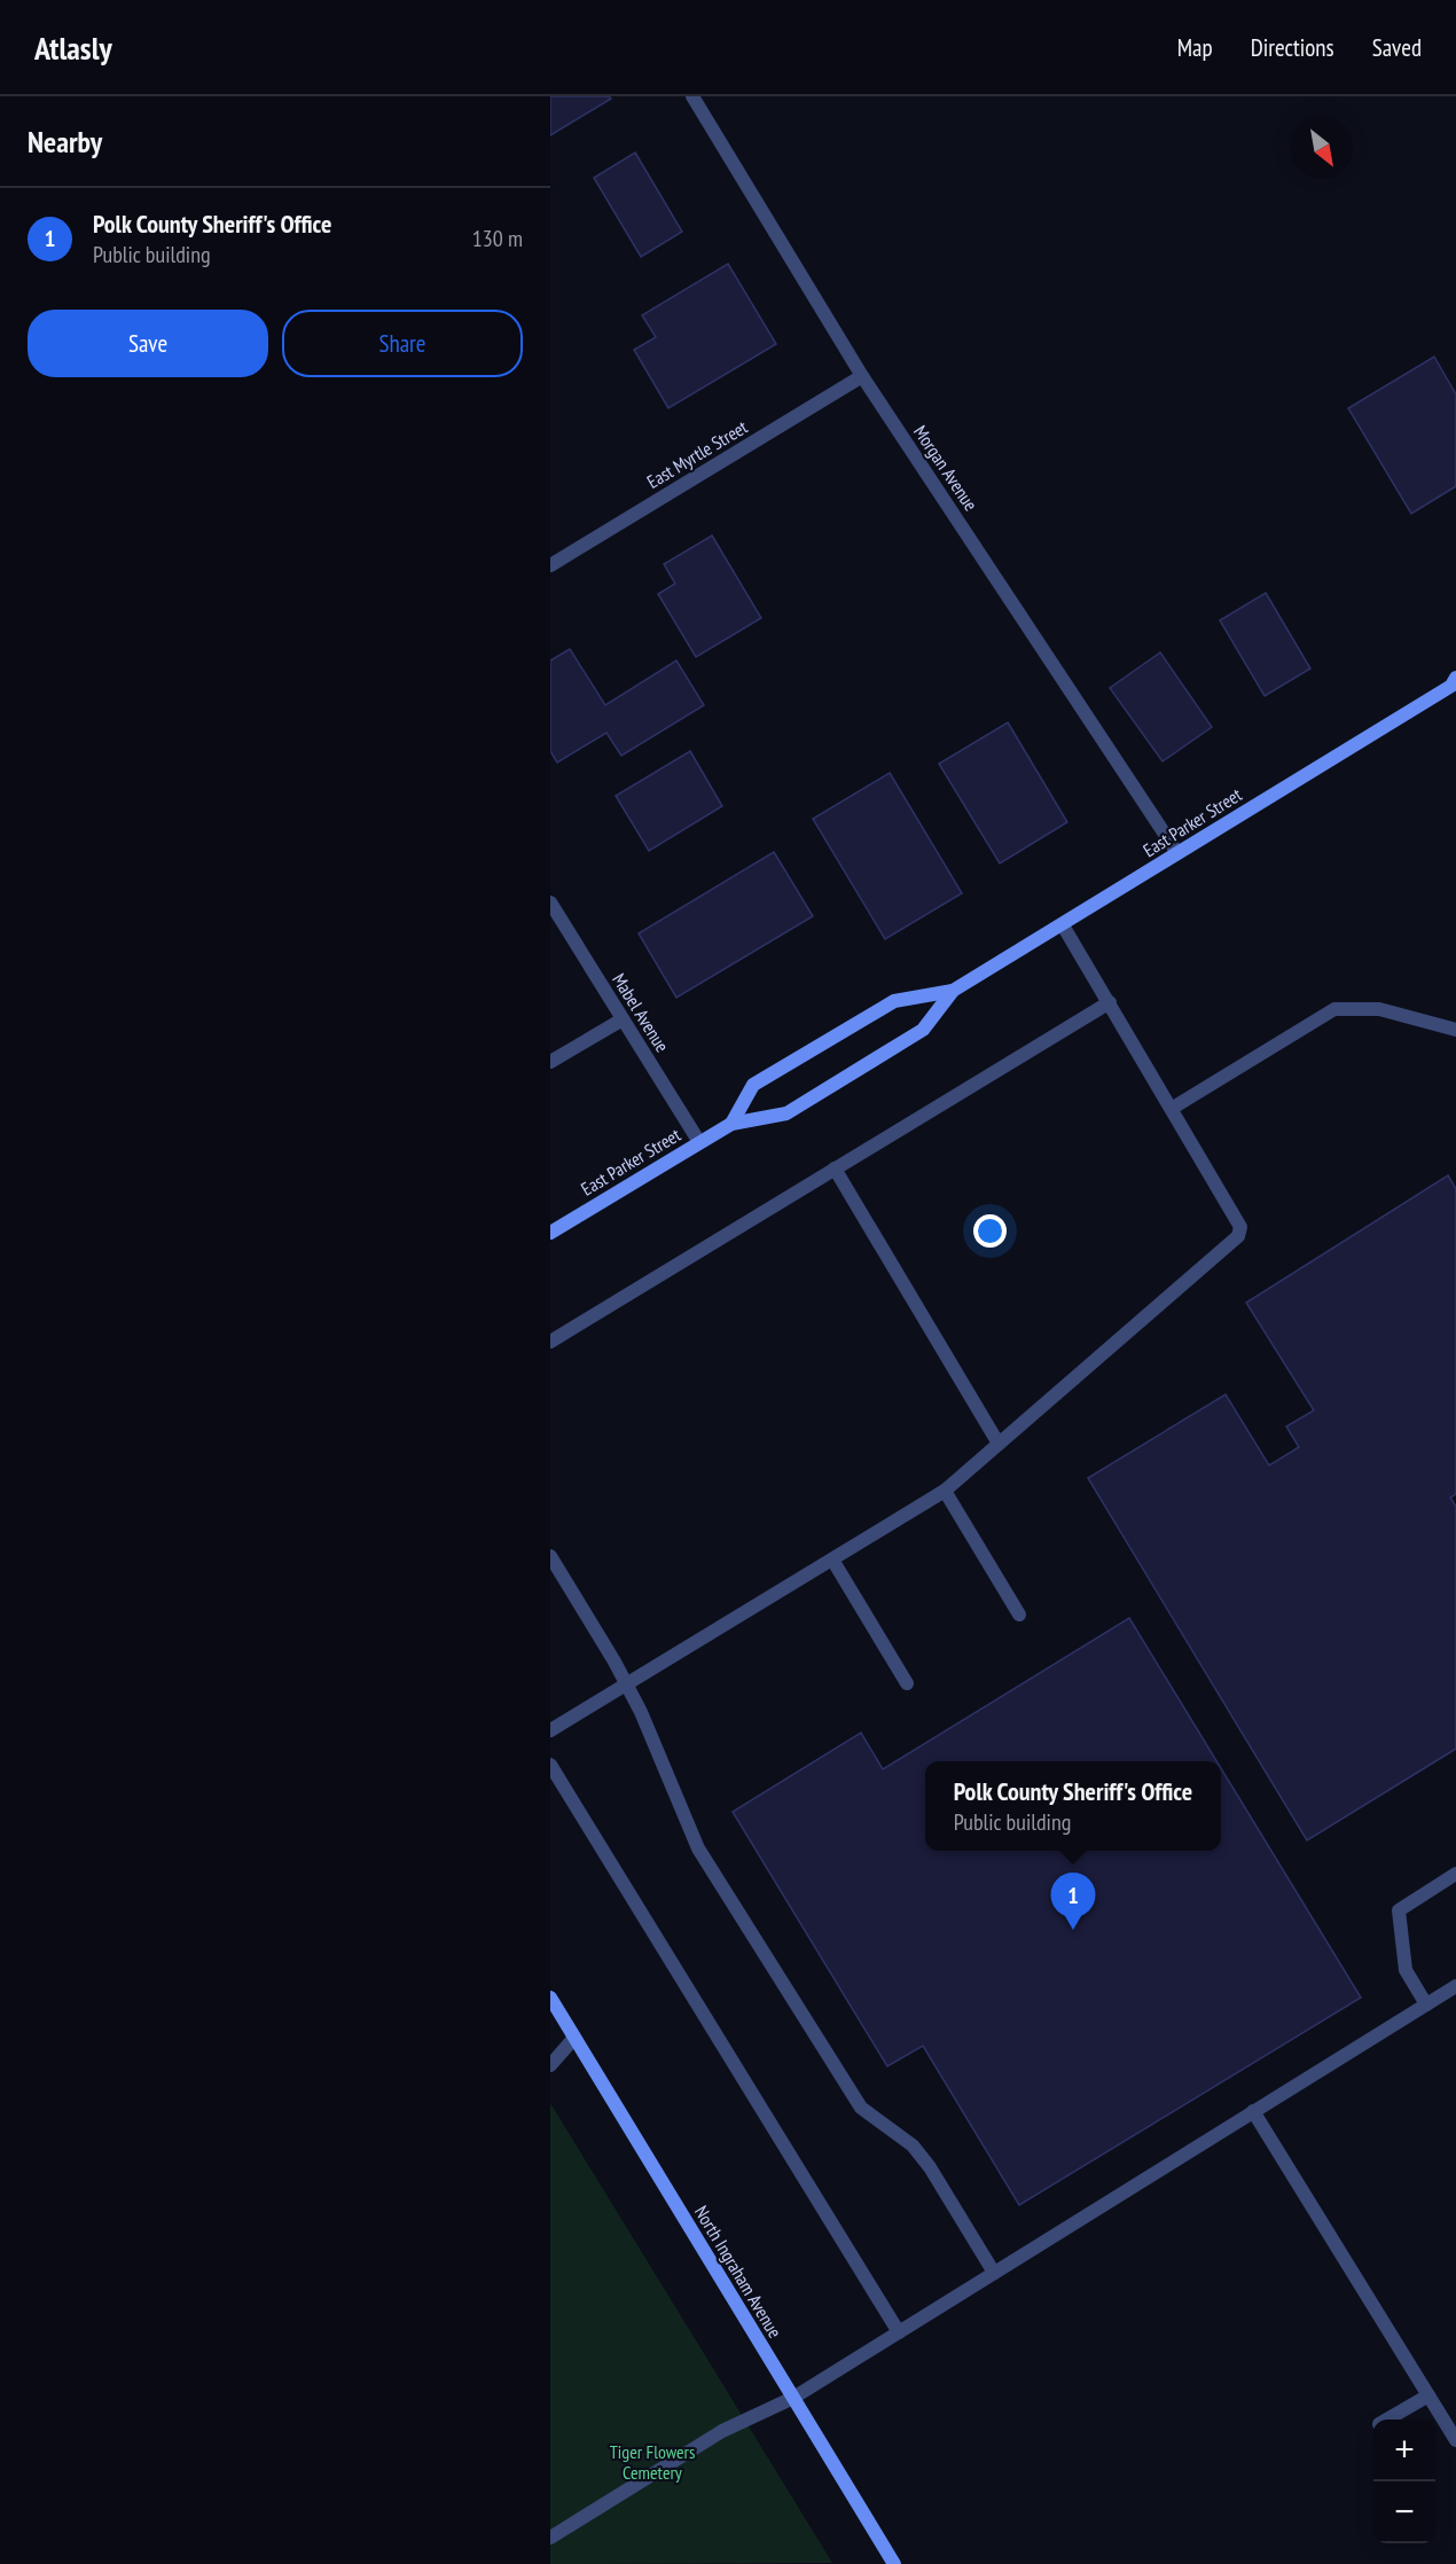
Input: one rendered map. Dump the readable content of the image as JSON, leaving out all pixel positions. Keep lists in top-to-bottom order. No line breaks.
{"streets":{"street":["East Myrtle Street","Morgan Avenue","East Parker Street","Mabel Avenue","North Ingraham Avenue"]},"crossings":[["East Myrtle Street","Morgan Avenue"],["Morgan Avenue","East Parker Street"],["East Parker Street","Mabel Avenue"]],"parks":["Tiger Flowers Cemetery"],"north":"bottom right","page":{"header":"Atlasly","nav":["Map","Directions","Saved"],"heading":"Nearby","list":[{"mark":"1","name":"Polk County Sheriff's Office","note":"Public building","value":"130 m"}],"buttons":["Save","Share"],"popup":["Polk County Sheriff's Office","Public building"],"pins":"1","map_buttons":["+","−"]}}
